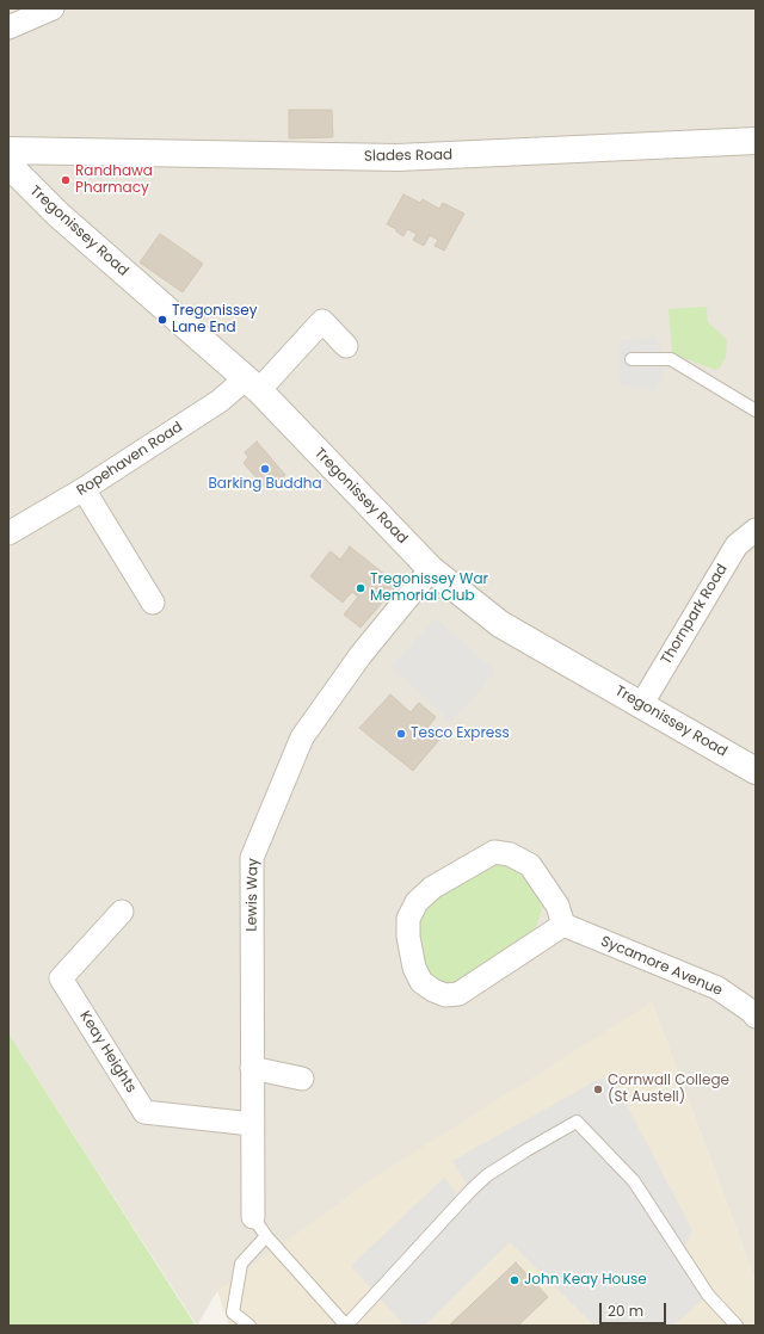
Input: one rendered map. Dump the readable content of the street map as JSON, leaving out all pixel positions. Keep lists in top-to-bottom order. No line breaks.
{"streets":{"street":["Slades Road","Tregonissey Road","Ropehaven Road","Thornpark Road","Lewis Way","Sycamore Avenue","Keay Heights"]},"crossings":[["Tregonissey Road","Ropehaven Road"],["Tregonissey Road","Thornpark Road"],["Tregonissey Road","Lewis Way"],["Lewis Way","Keay Heights"]],"places":["Randhawa Pharmacy","Tregonissey Lane End","Barking Buddha","Tregonissey War Memorial Club","Tesco Express","Cornwall College (St Austell)","John Keay House"],"scale_bar":"20 m"}
